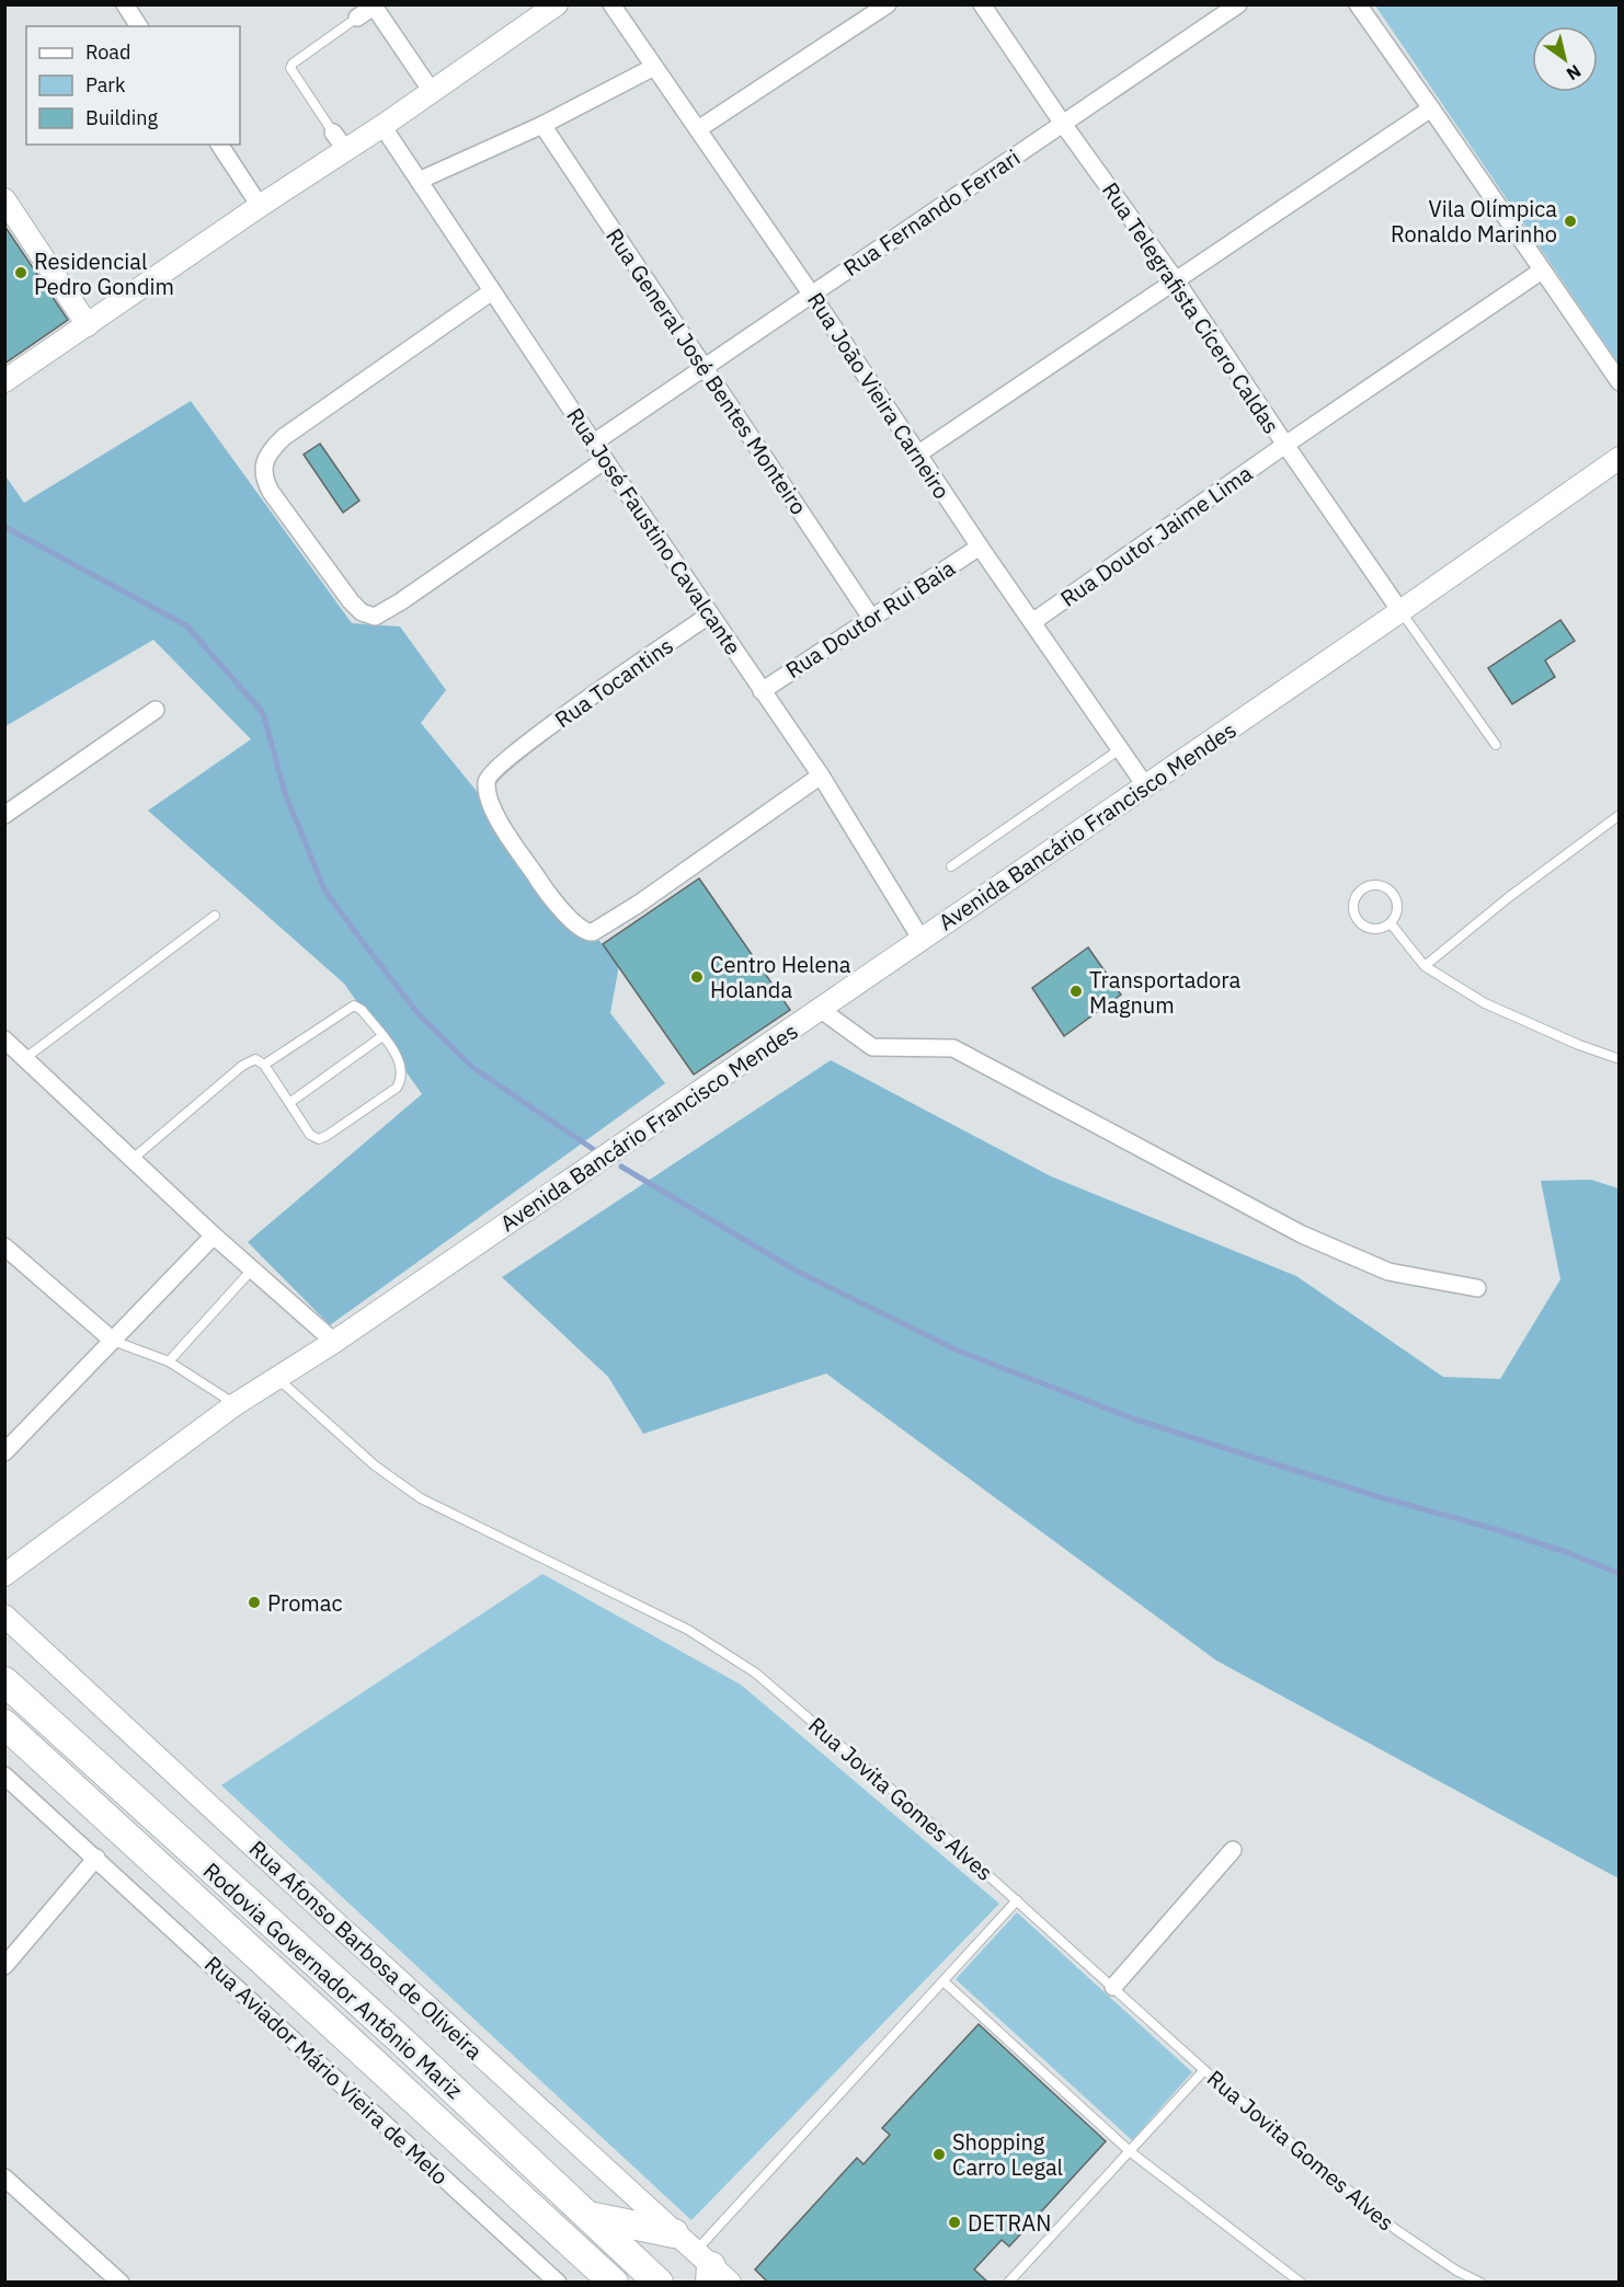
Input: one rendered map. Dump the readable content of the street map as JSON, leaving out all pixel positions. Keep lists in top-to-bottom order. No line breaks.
{"streets":{"highway":["Rodovia Governador Antônio Mariz"],"street":["Rua Fernando Ferrari","Rua Telegrafista Cícero Caldas","Rua General José Bentes Monteiro","Rua João Vieira Carneiro","Rua José Faustino Cavalcante","Rua Doutor Jaime Lima","Rua Doutor Rui Baia","Rua Tocantins","Avenida Bancário Francisco Mendes","Rua Afonso Barbosa de Oliveira","Rua Aviador Mário Vieira de Melo"],"lane":["Rua Jovita Gomes Alves"]},"crossings":[["Rua Fernando Ferrari","Rua Telegrafista Cícero Caldas"],["Rua Fernando Ferrari","Rua General José Bentes Monteiro"],["Rua Fernando Ferrari","Rua João Vieira Carneiro"],["Rua Fernando Ferrari","Rua José Faustino Cavalcante"],["Rua Telegrafista Cícero Caldas","Rua Doutor Jaime Lima"],["Rua Telegrafista Cícero Caldas","Avenida Bancário Francisco Mendes"],["Rua General José Bentes Monteiro","Rua Doutor Rui Baia"],["Rua João Vieira Carneiro","Rua Doutor Jaime Lima"],["Rua João Vieira Carneiro","Rua Doutor Rui Baia"],["Rua João Vieira Carneiro","Avenida Bancário Francisco Mendes"],["Rua José Faustino Cavalcante","Rua Doutor Rui Baia"],["Rua José Faustino Cavalcante","Rua Tocantins"],["Rua José Faustino Cavalcante","Avenida Bancário Francisco Mendes"],["Avenida Bancário Francisco Mendes","Rua Jovita Gomes Alves"]],"places":["Vila Olímpica Ronaldo Marinho","Residencial Pedro Gondim","Centro Helena Holanda","Transportadora Magnum","Promac","Shopping Carro Legal","DETRAN"],"legend":["Road","Park","Building"],"north":"bottom right"}
